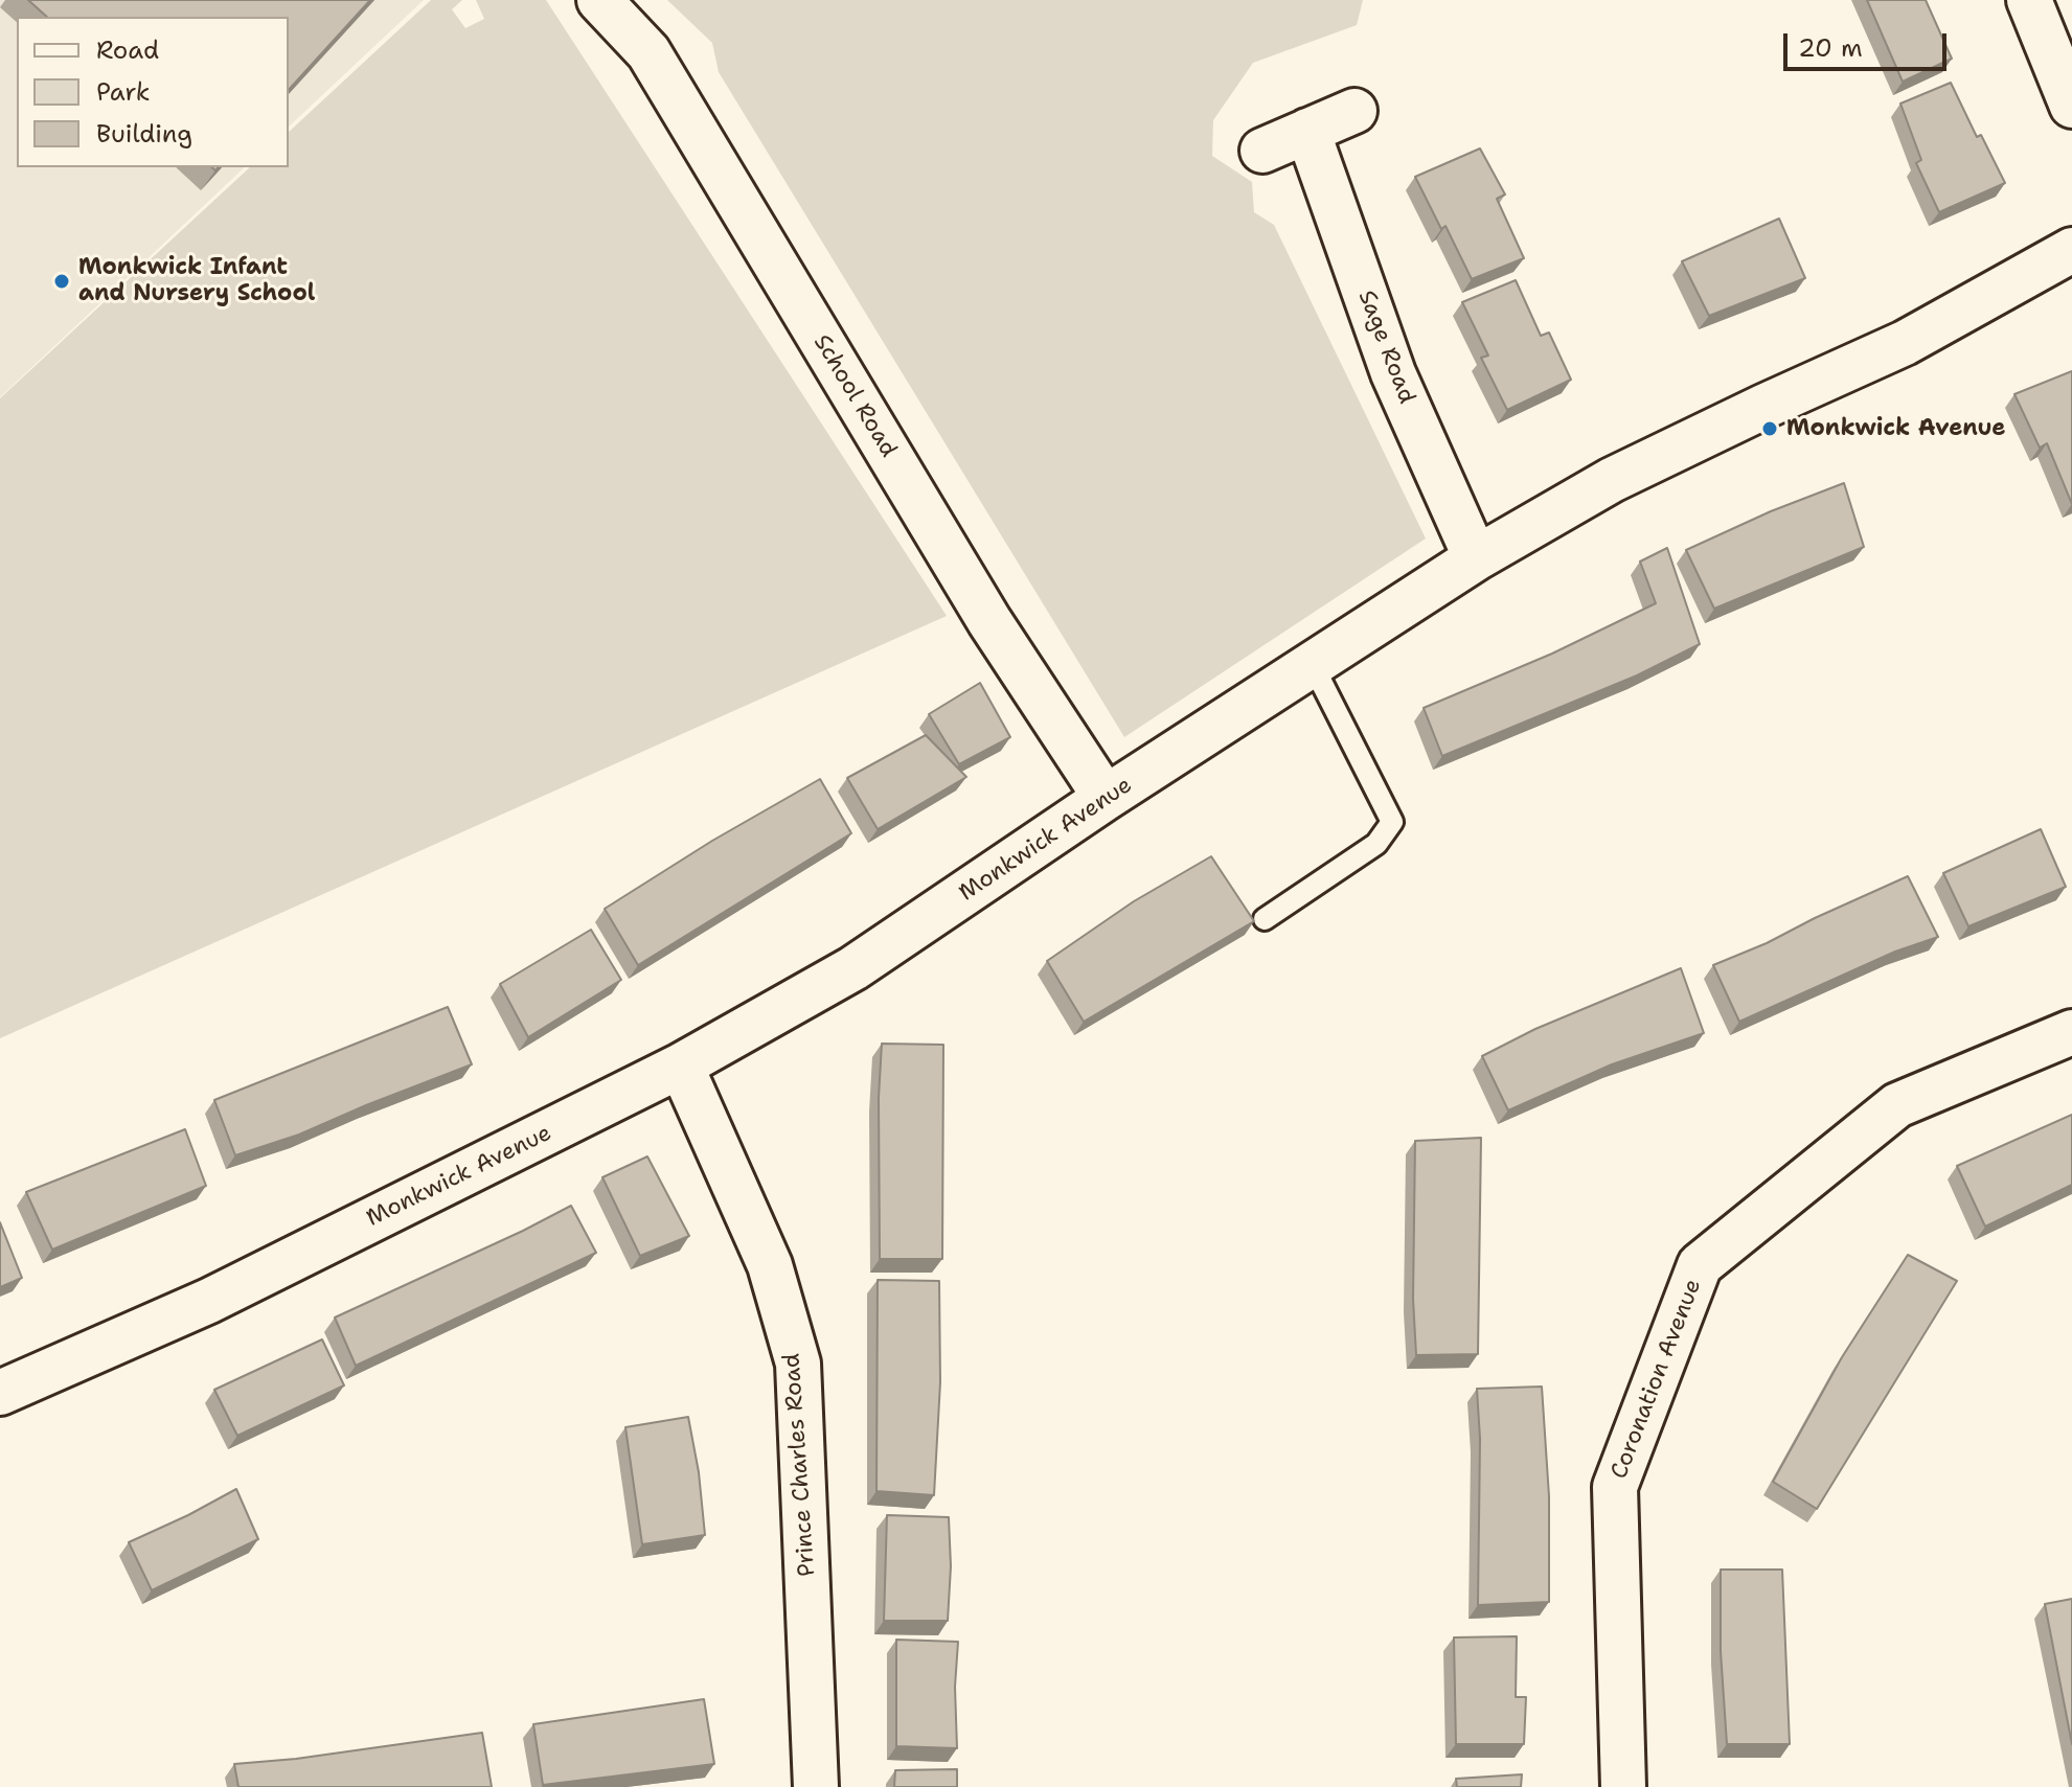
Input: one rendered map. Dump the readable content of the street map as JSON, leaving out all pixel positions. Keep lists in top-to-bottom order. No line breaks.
{"streets":{"street":["Sage Road","School Road","Monkwick Avenue","Coronation Avenue","Prince Charles Road"]},"crossings":[["Sage Road","Monkwick Avenue"],["School Road","Monkwick Avenue"],["Monkwick Avenue","Prince Charles Road"]],"places":["Monkwick Infant and Nursery School","Monkwick Avenue"],"legend":["Road","Park","Building"],"scale_bar":"20 m"}
